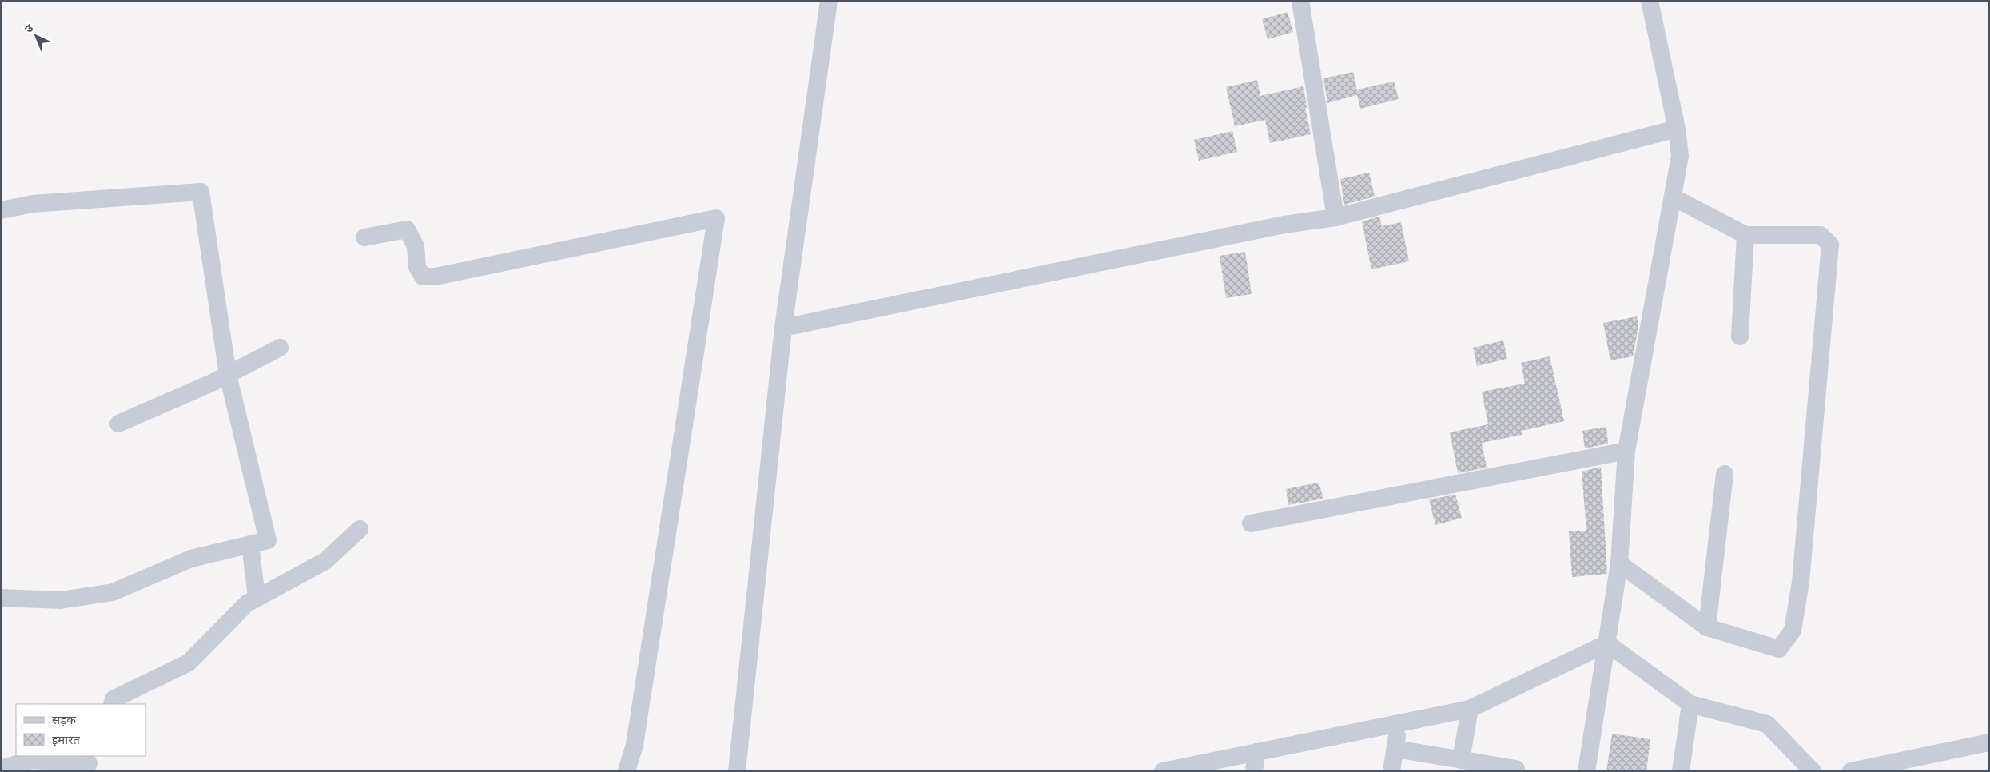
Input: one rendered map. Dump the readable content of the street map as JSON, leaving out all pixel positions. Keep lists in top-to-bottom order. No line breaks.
{"legend":["सड़क","इमारत"],"north":"top left"}
